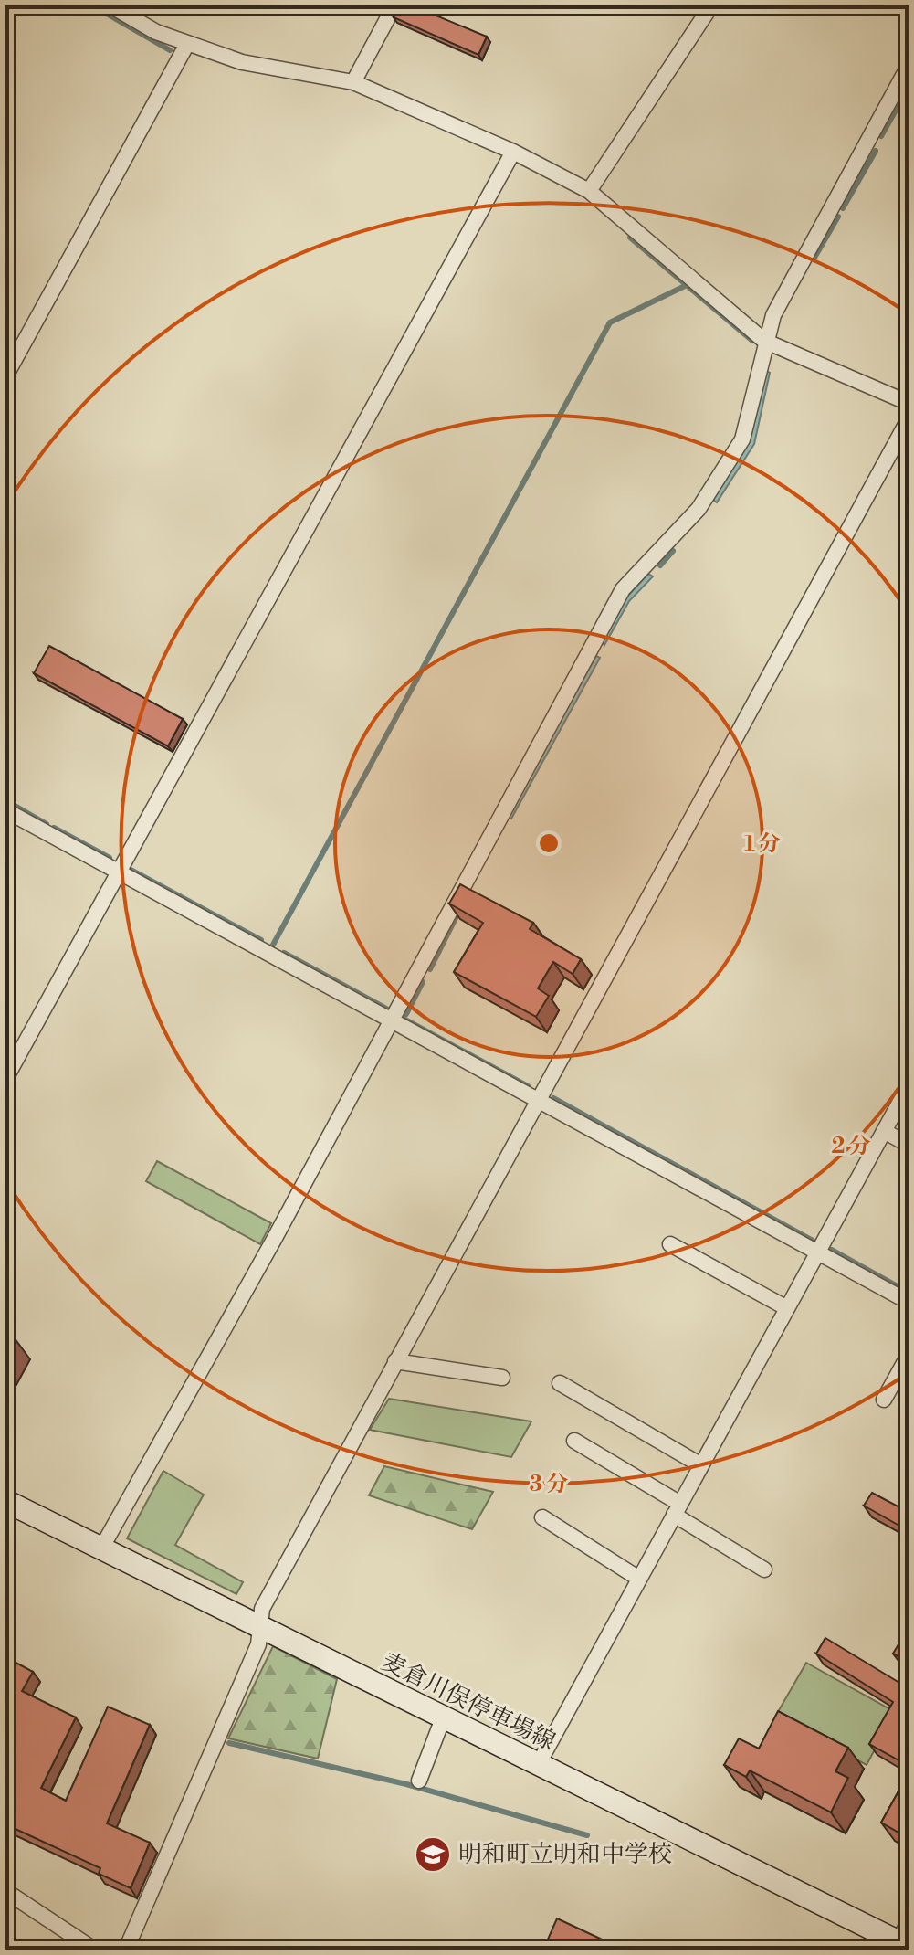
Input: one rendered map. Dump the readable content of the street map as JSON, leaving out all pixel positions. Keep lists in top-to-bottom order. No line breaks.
{"streets":{"main road":["麦倉川俣停車場線"]},"places":{"school or university":["明和町立明和中学校"]},"rings":["1 分","2 分","3 分"]}
